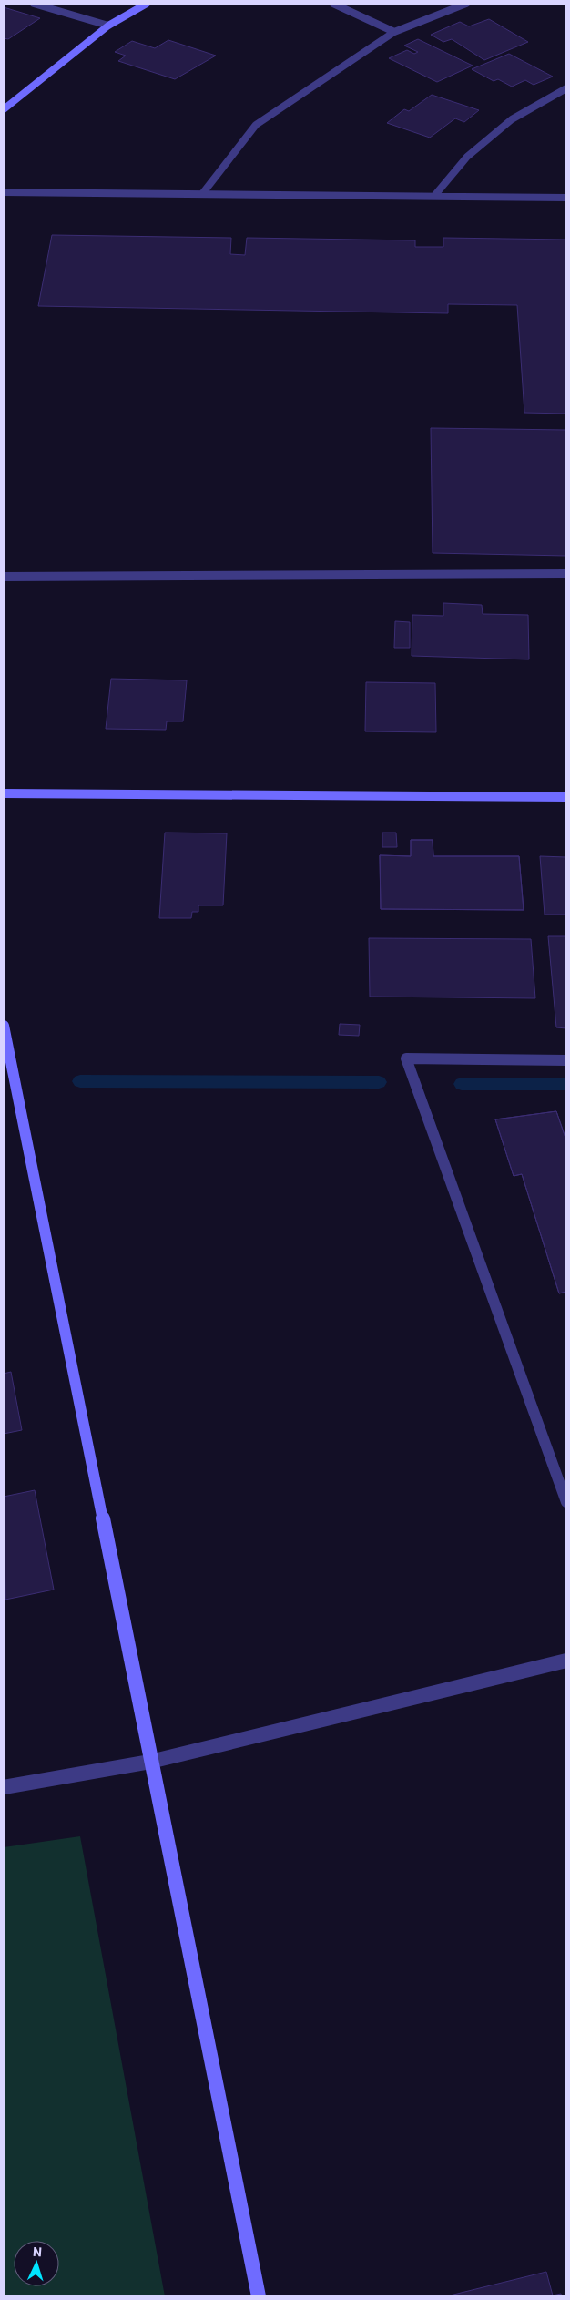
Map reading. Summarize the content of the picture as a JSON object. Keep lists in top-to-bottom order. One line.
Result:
{"north":"top"}
